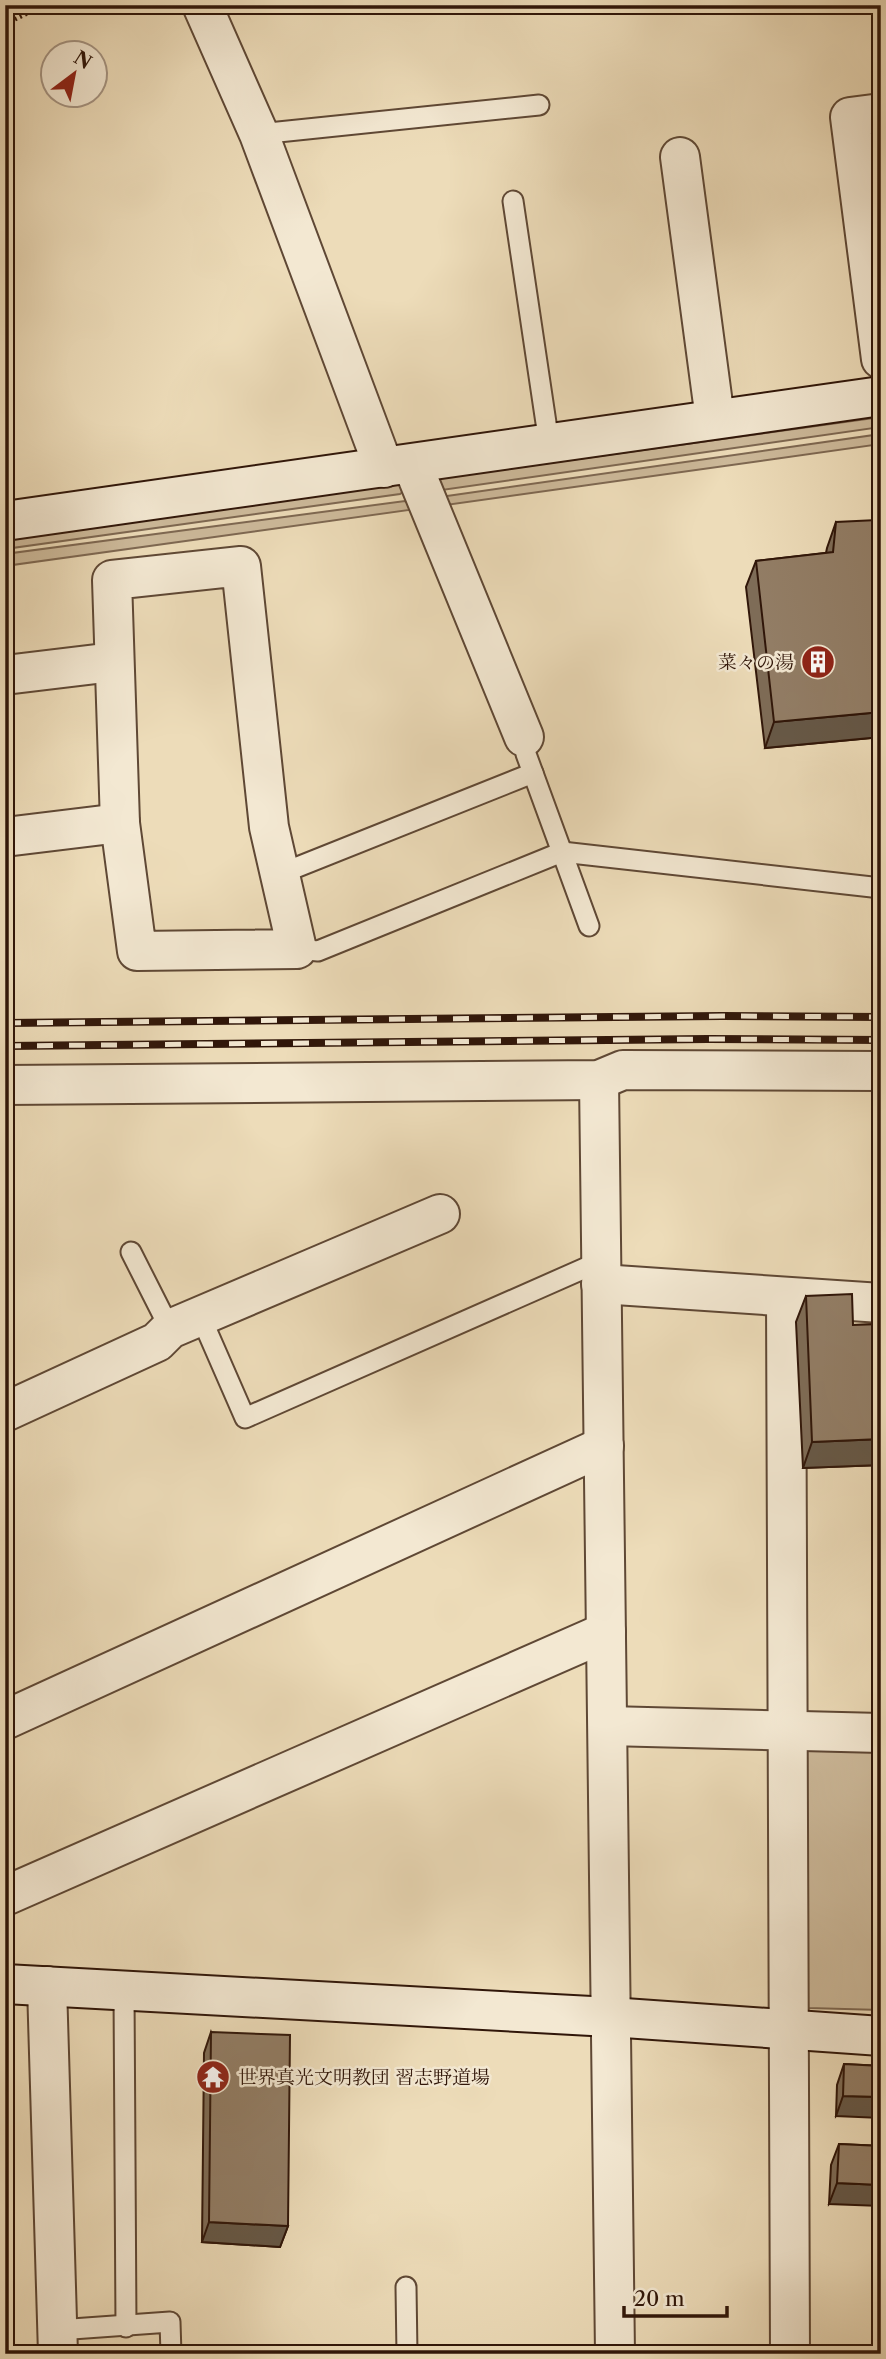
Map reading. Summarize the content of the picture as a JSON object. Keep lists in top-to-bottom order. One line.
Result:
{"places":{"building":["菜々の湯"],"temple":["世界真光文明教団 習志野道場"]},"scale_bar":"20 m","north":"top right"}
